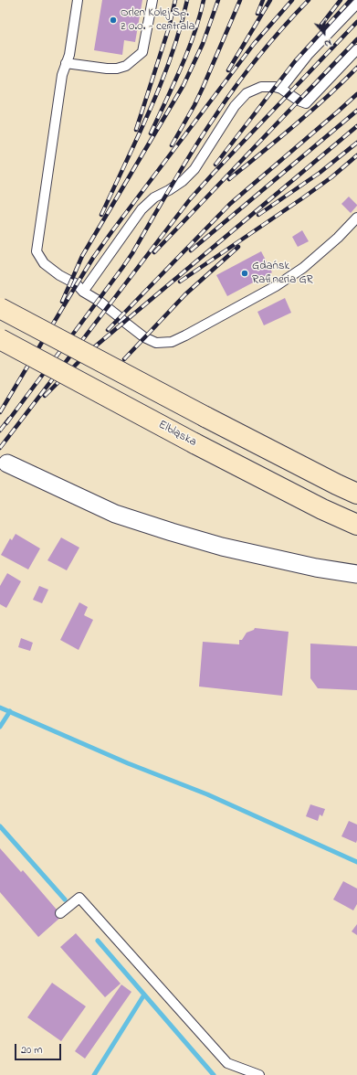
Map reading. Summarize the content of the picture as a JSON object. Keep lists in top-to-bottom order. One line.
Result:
{"streets":{"main road":["Elbląska"]},"places":["Orlen Kolej Sp. z o.o. - centrala","Gdańsk Rafineria GR"],"scale_bar":"20 m","north":"bottom"}
